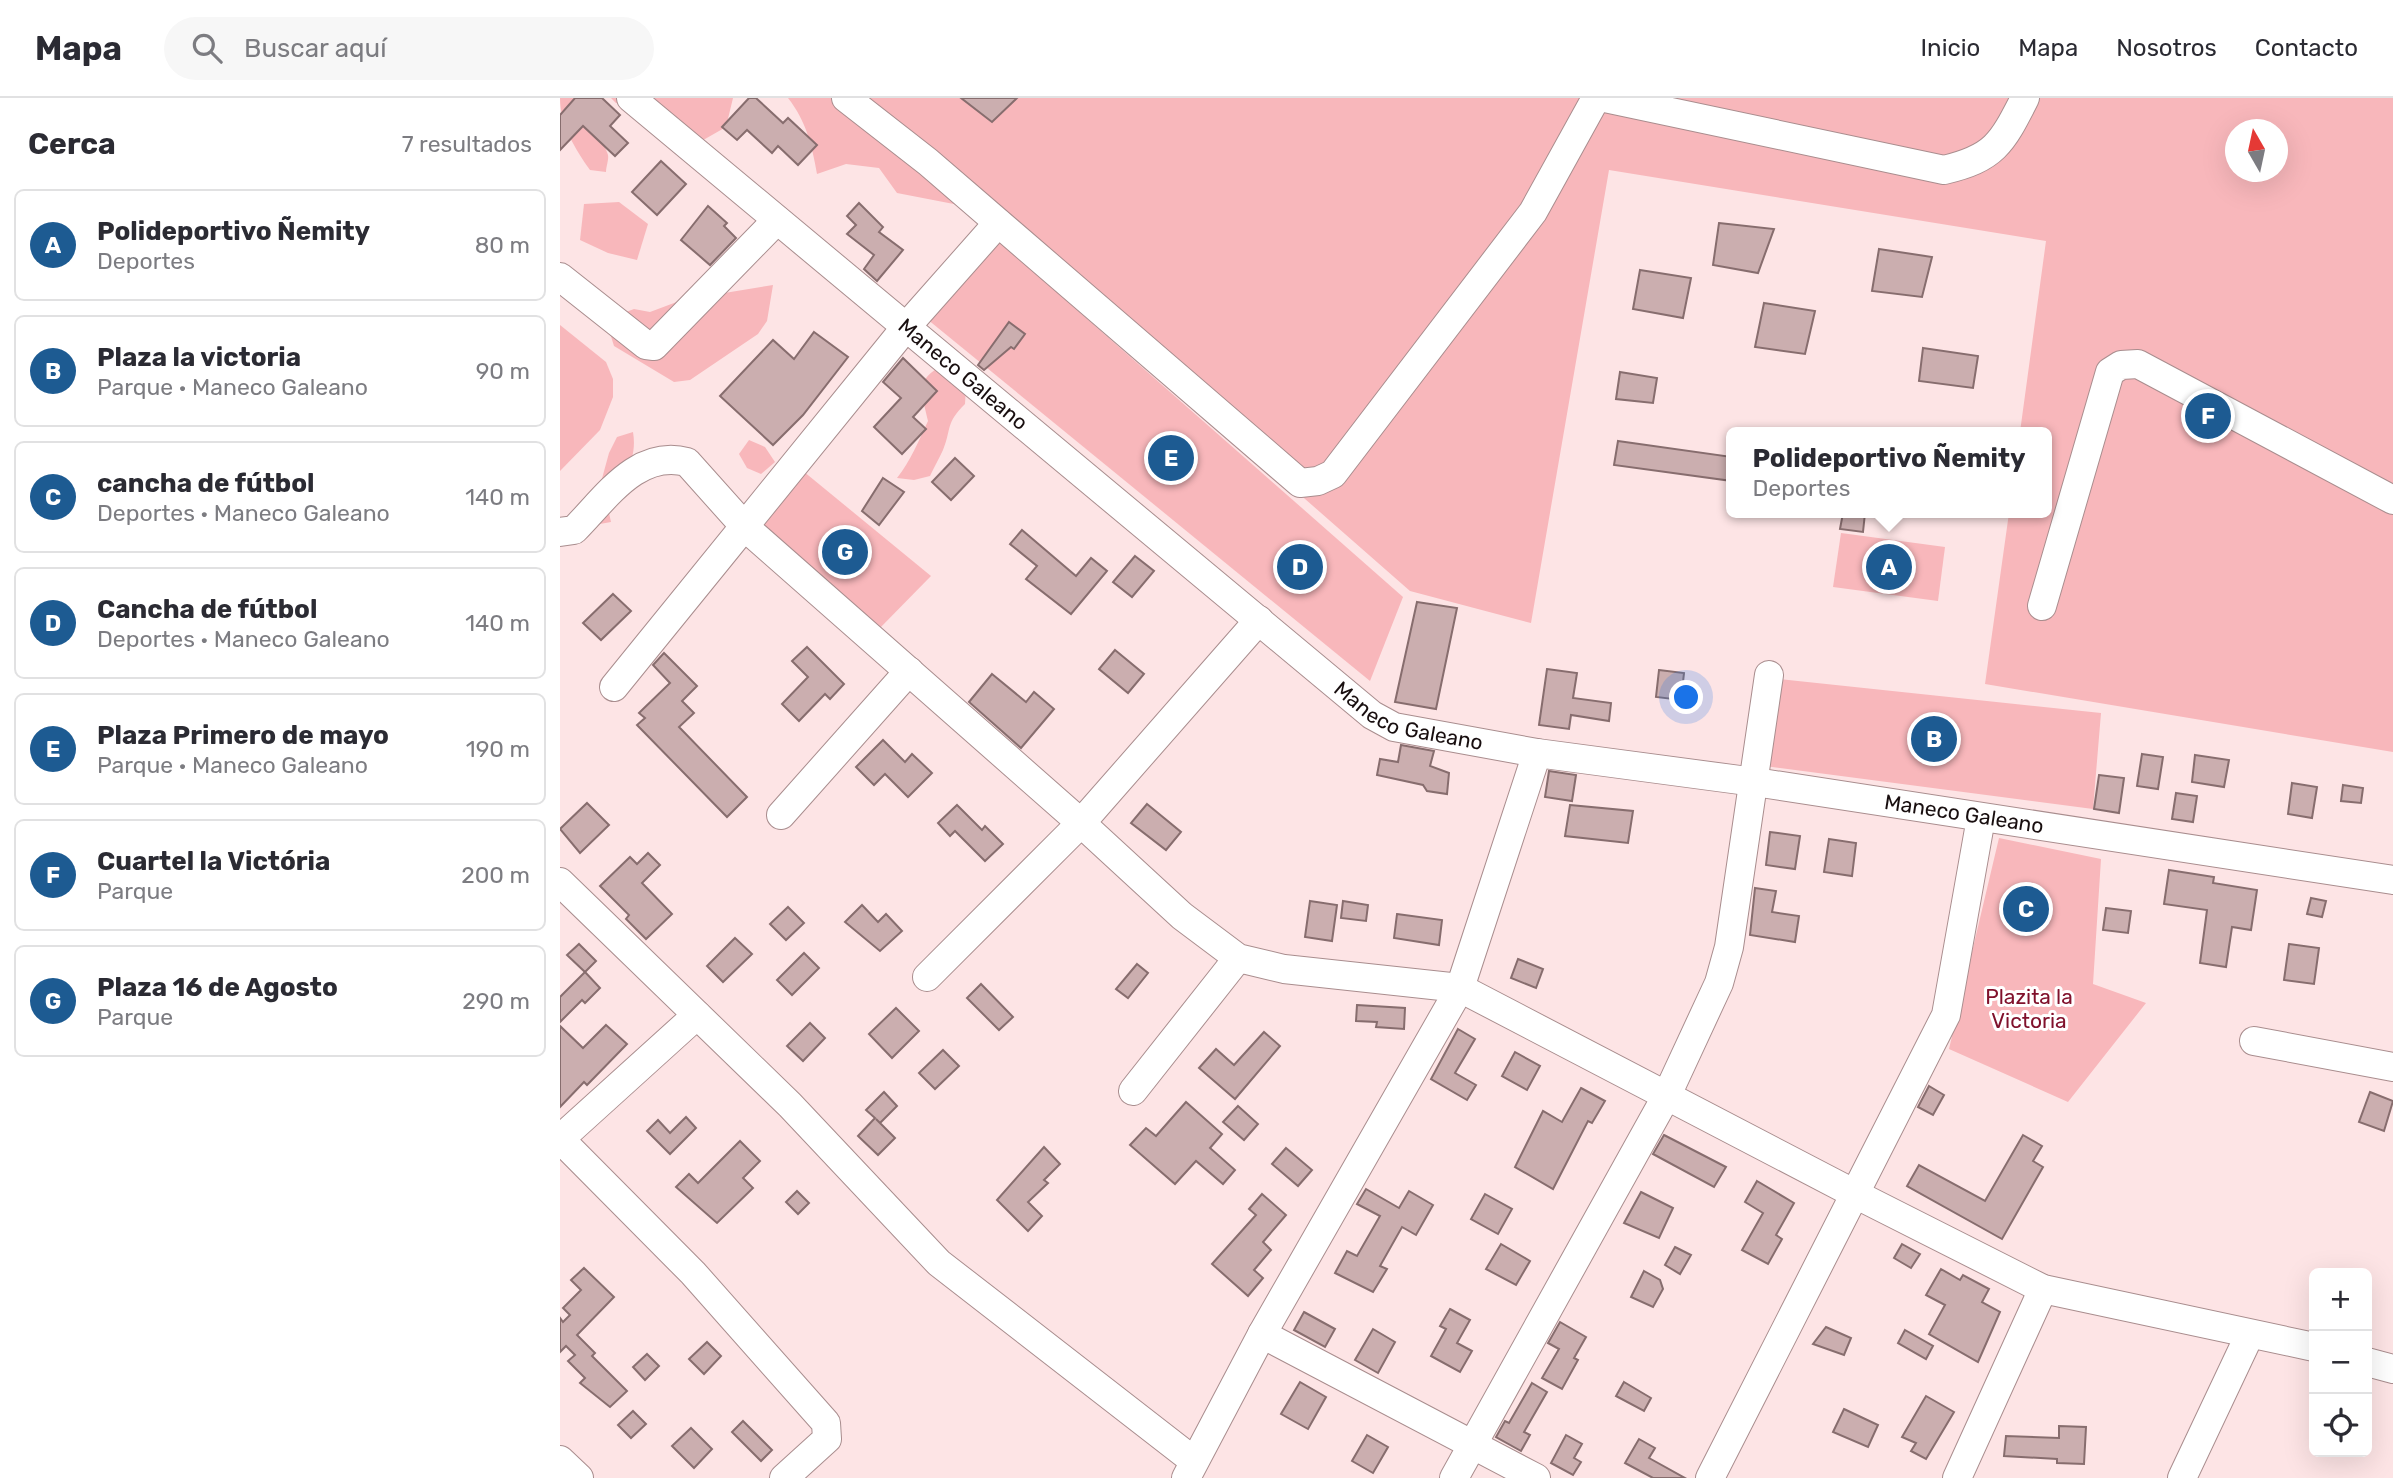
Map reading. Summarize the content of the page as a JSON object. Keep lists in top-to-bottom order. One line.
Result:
{"streets":{"street":["Maneco Galeano"]},"parks":["Plazita la Victoria"],"north":"top","page":{"header":"Mapa","search":"Buscar aquí","nav":["Inicio","Mapa","Nosotros","Contacto"],"heading":["Cerca","7 resultados"],"list":[{"mark":"A","name":"Polideportivo Ñemity","note":"Deportes","value":"80 m"},{"mark":"B","name":"Plaza la victoria","note":"Parque · Maneco Galeano","value":"90 m"},{"mark":"C","name":"cancha de fútbol","note":"Deportes · Maneco Galeano","value":"140 m"},{"mark":"D","name":"Cancha de fútbol","note":"Deportes · Maneco Galeano","value":"140 m"},{"mark":"E","name":"Plaza Primero de mayo","note":"Parque · Maneco Galeano","value":"190 m"},{"mark":"F","name":"Cuartel la Victória","note":"Parque","value":"200 m"},{"mark":"G","name":"Plaza 16 de Agosto","note":"Parque","value":"290 m"}],"pins":["F","E","G","A","D","B","C"],"popup":["Polideportivo Ñemity","Deportes"],"map_buttons":["+","−"]}}
